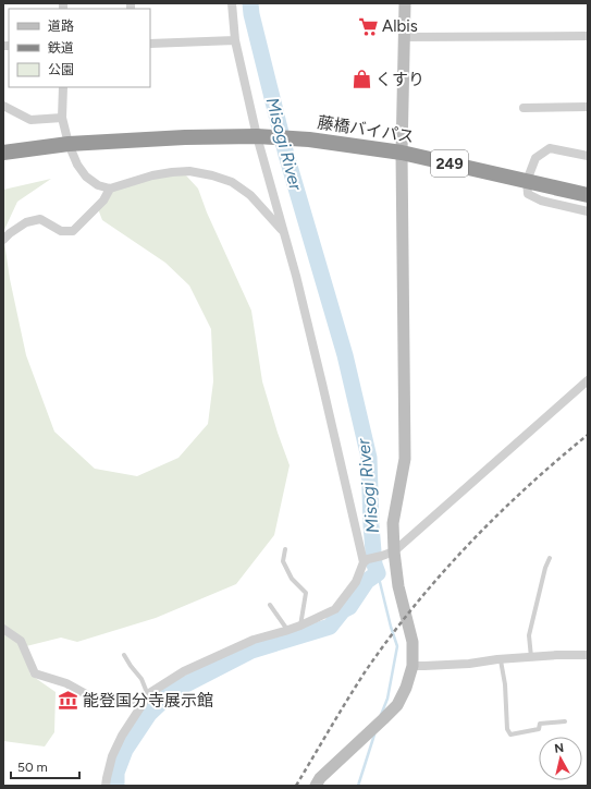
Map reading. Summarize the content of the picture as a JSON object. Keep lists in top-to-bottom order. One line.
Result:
{"streets":{"highway":["藤橋バイパス","249"]},"water":["Misogi River"],"places":{"supermarket":["Albis"],"shop":["くすり"],"museum":["能登国分寺展示館"]},"legend":["道路","鉄道","公園"],"scale_bar":"50 m","north":"top"}
